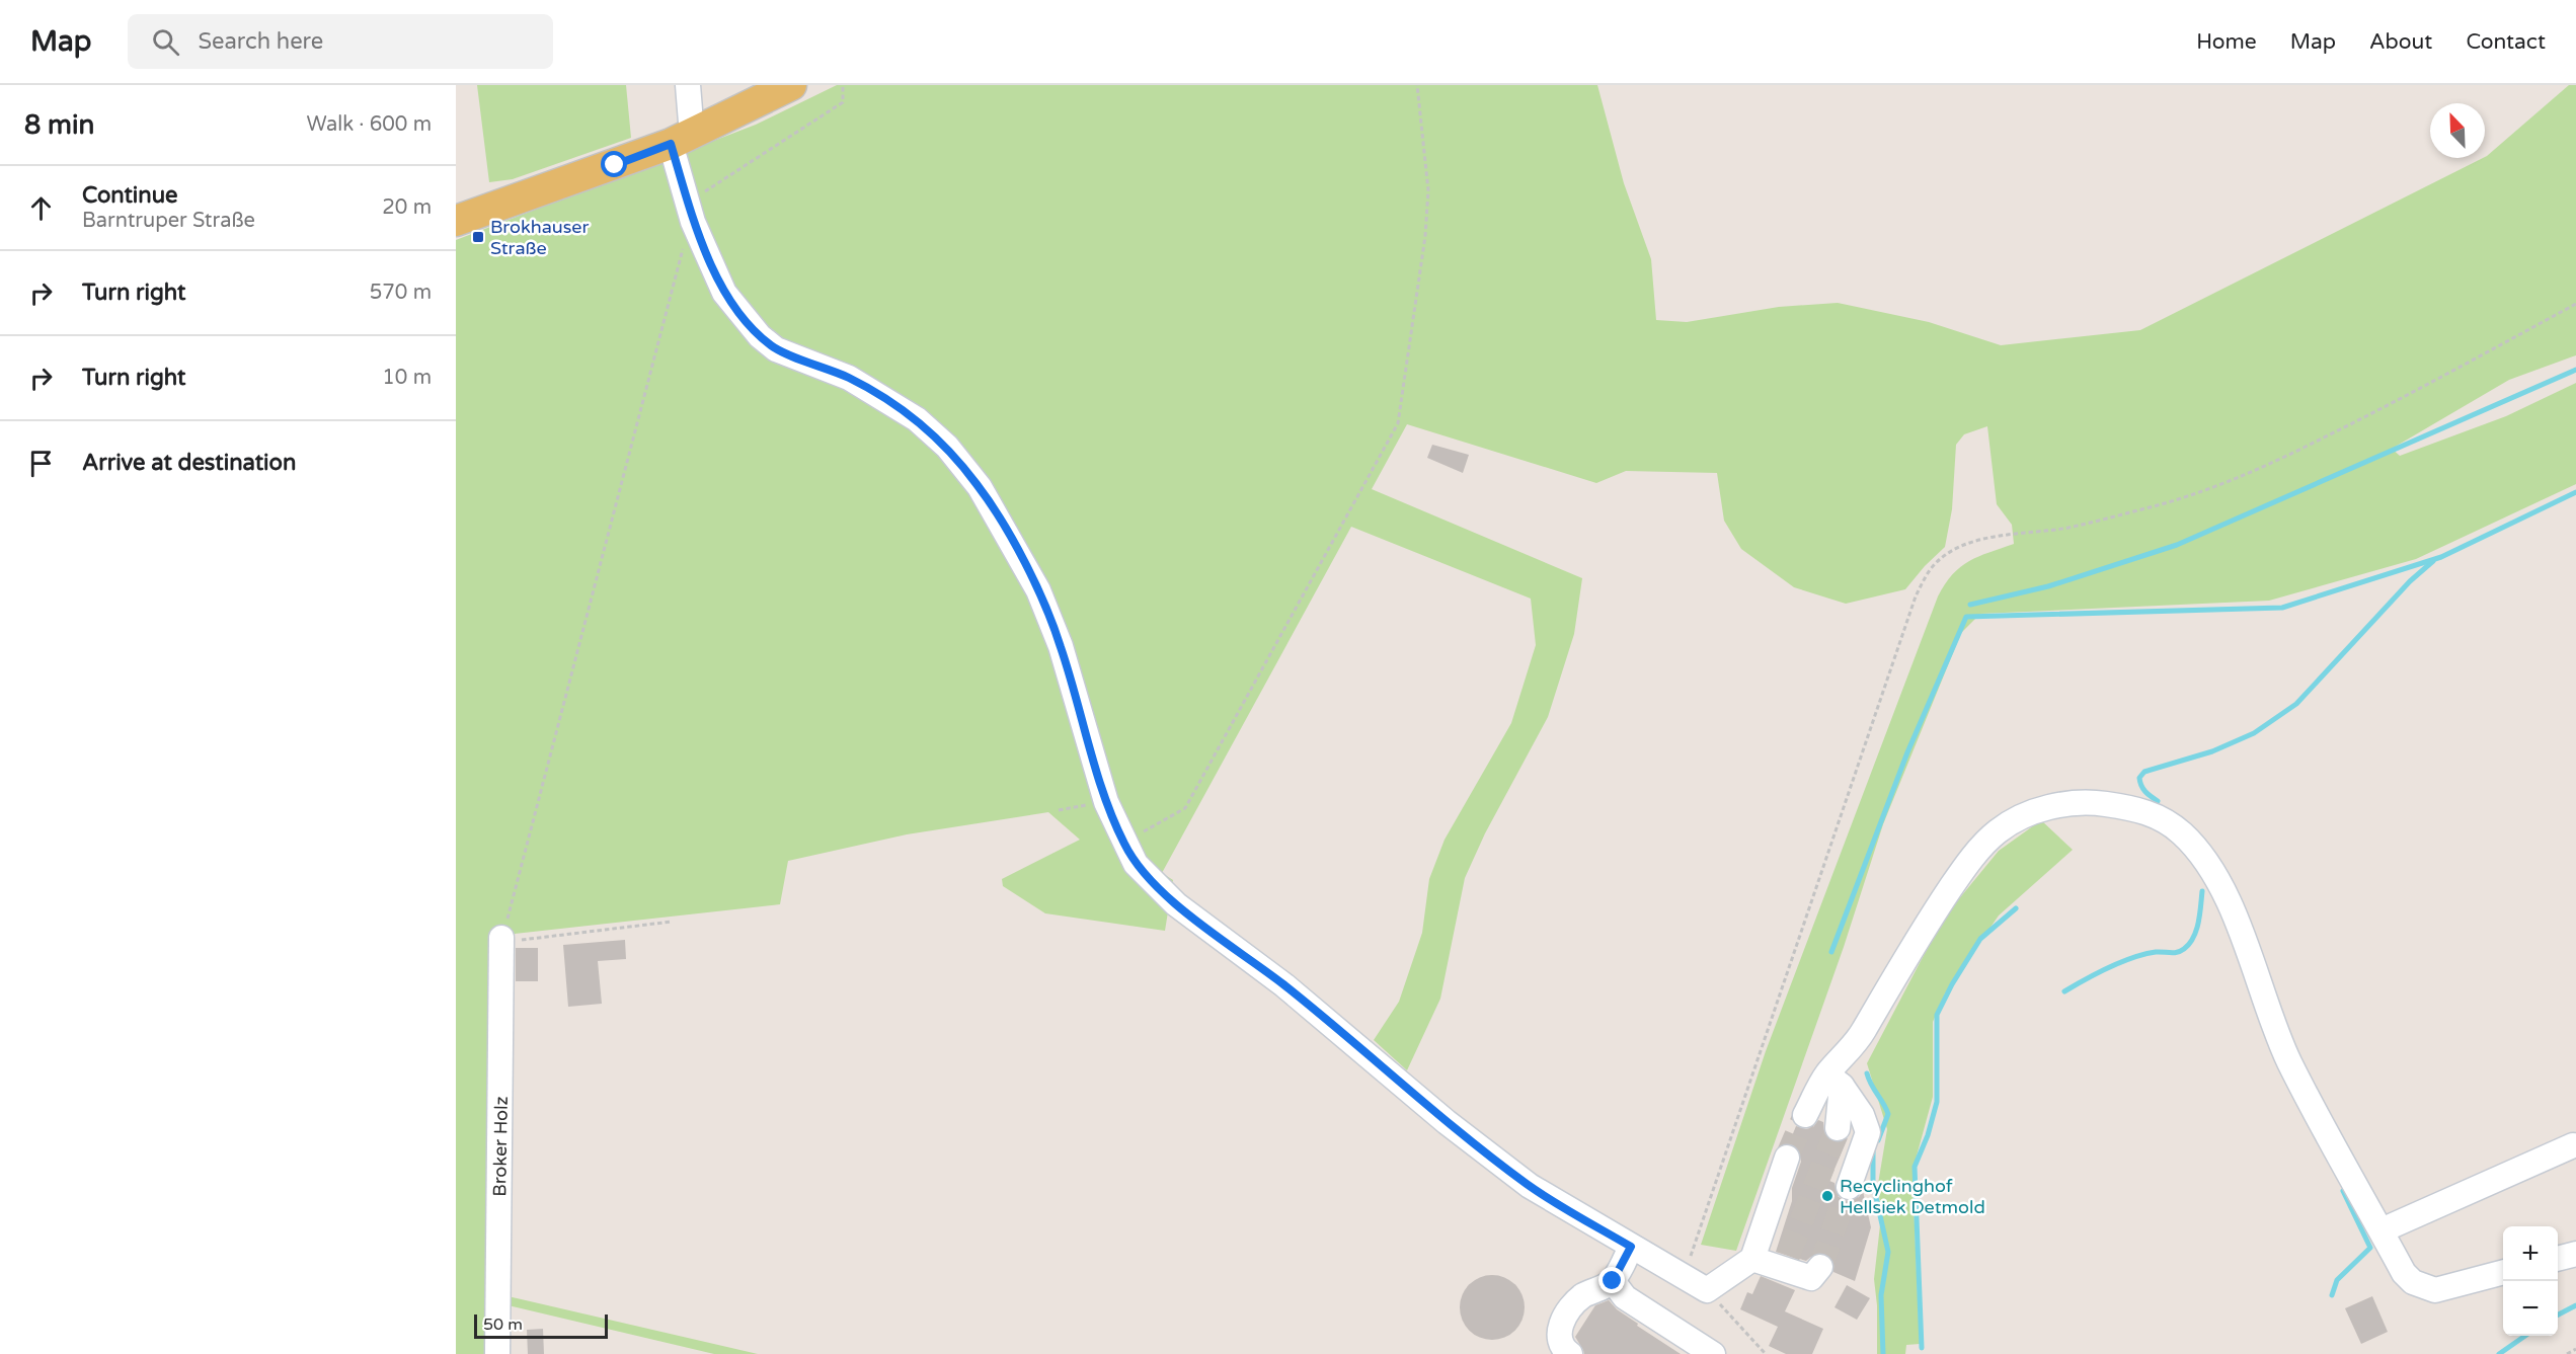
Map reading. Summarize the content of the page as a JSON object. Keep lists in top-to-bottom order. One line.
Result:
{"streets":{"street":["Broker Holz"]},"places":{"transit":["Brokhauser Straße"],"other":["Recyclinghof Hellsiek Detmold"]},"scale_bar":"50 m","north":"top left","page":{"header":"Map","search":"Search here","nav":["Home","Map","About","Contact"],"heading":["8 min","Walk · 600 m"],"list":[["Continue","Barntruper Straße","20 m"],["Turn right","570 m"],["Turn right","10 m"],"Arrive at destination"],"map_buttons":["+","−"],"scale":"50 m"}}
